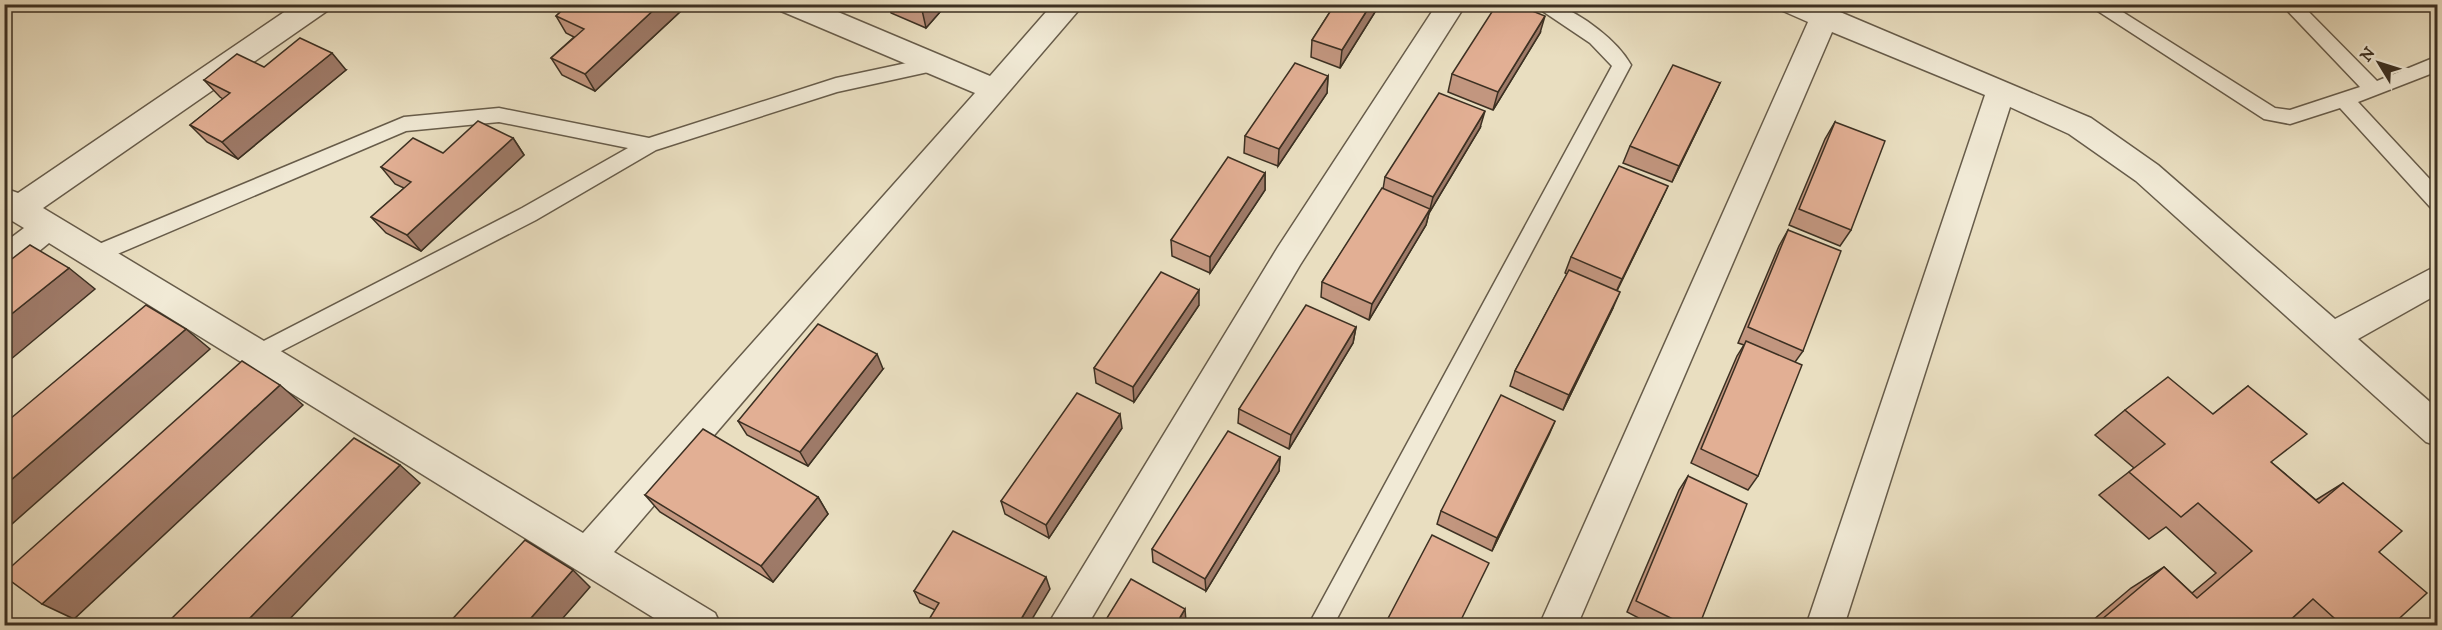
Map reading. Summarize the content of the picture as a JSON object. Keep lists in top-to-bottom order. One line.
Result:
{"north":"top left"}
